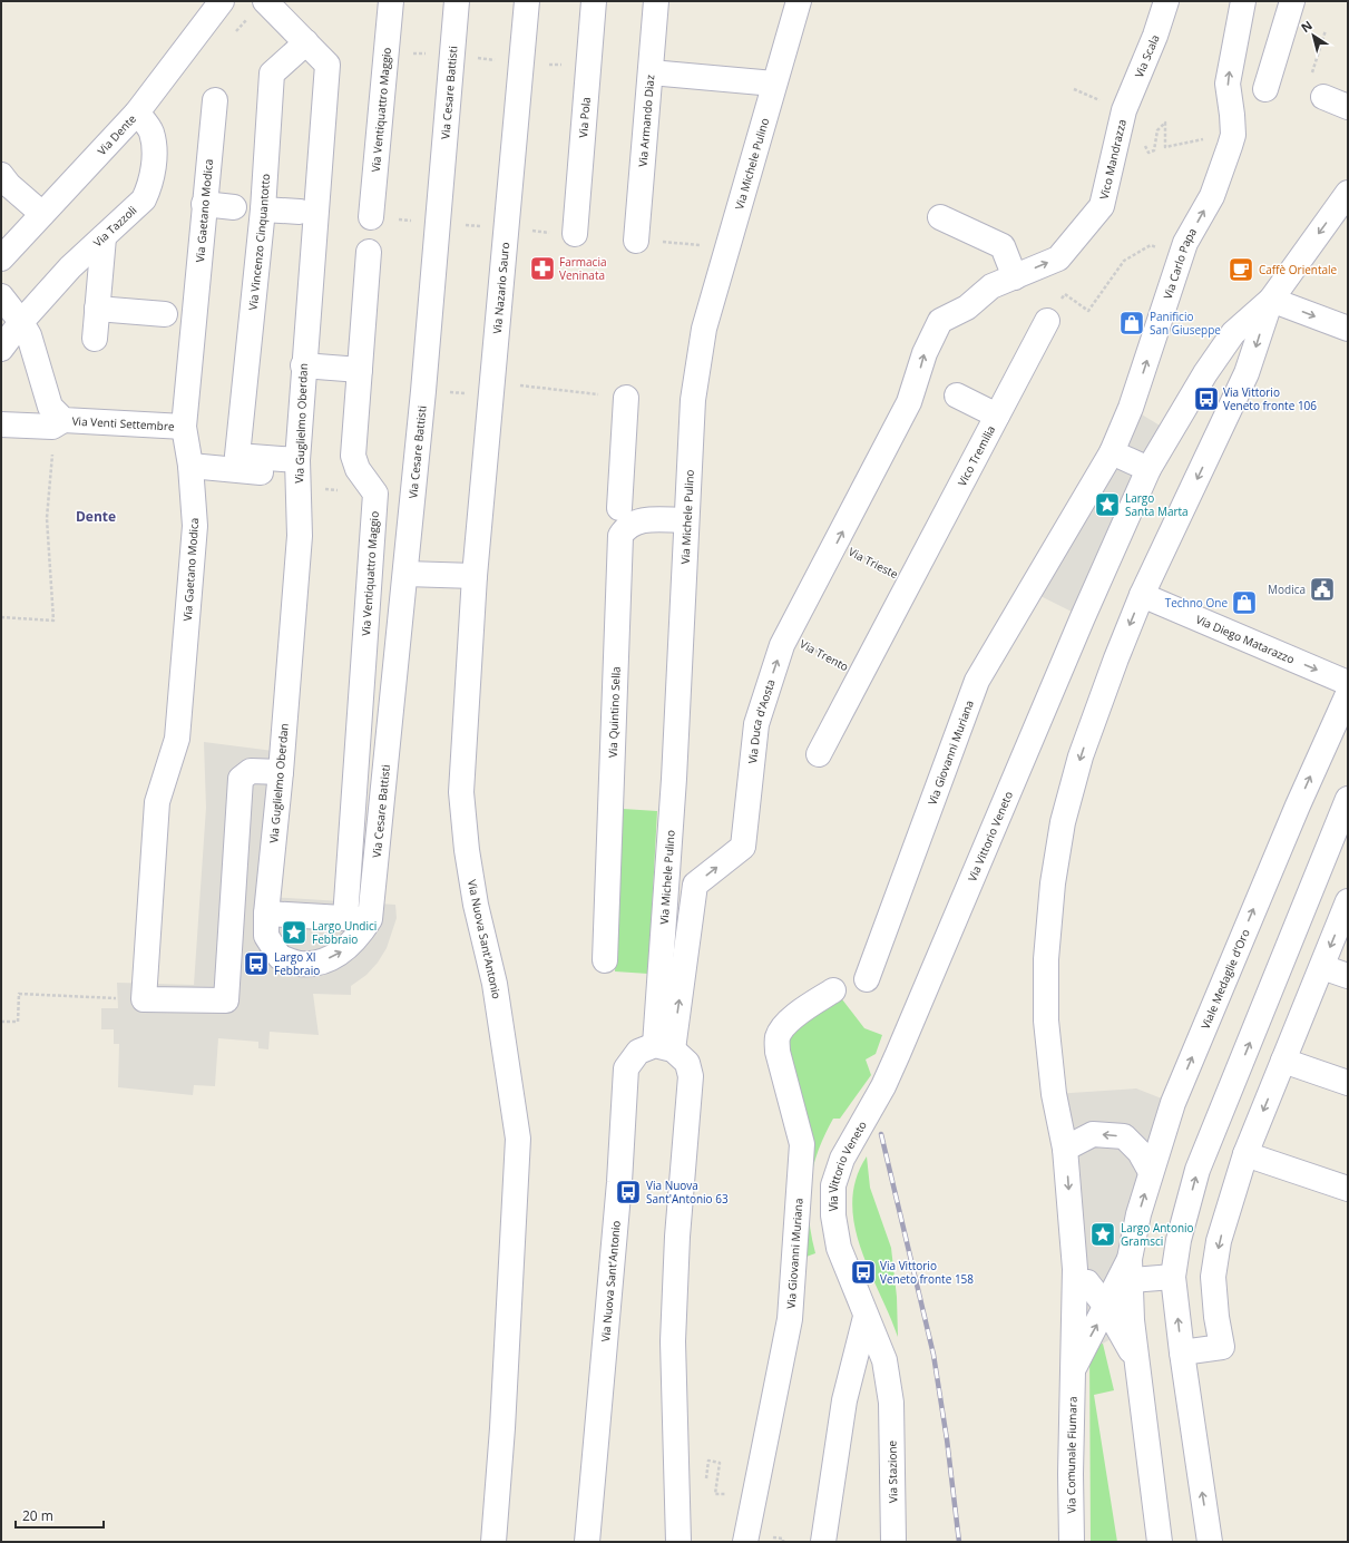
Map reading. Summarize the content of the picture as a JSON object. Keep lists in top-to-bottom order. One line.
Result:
{"streets":{"street":["Via Scala","Via Cesare Battisti","Via Ventiquattro Maggio","Via Pola","Via Armando Diaz","Via Dente","Vico Mandrazza","Via Michele Pulino","Via Gaetano Modica","Via Tazzoli","Via Vincenzo Cinquantotto","Via Carlo Papa","Via Nazario Sauro","Via Venti Settembre","Via Guglielmo Oberdan","Vico Tremilia","Via Diego Matarazzo","Via Quintino Sella","Via Duca d'Aosta","Via Giovanni Muriana","Via Vittorio Veneto","Via Nuova Sant'Antonio","Viale Medaglie d'Oro","Via Comunale Fiumara","Via Stazione"],"path":["Via Trieste","Via Trento"]},"crossings":[["Via Scala","Vico Mandrazza"],["Via Cesare Battisti","Via Guglielmo Oberdan"],["Via Dente","Via Tazzoli"],["Vico Mandrazza","Via Carlo Papa"],["Vico Mandrazza","Via Duca d'Aosta"],["Via Michele Pulino","Via Quintino Sella"],["Via Michele Pulino","Via Duca d'Aosta"],["Via Michele Pulino","Via Nuova Sant'Antonio"],["Via Gaetano Modica","Via Venti Settembre"],["Via Gaetano Modica","Via Guglielmo Oberdan"],["Via Tazzoli","Via Venti Settembre"],["Via Vincenzo Cinquantotto","Via Guglielmo Oberdan"],["Via Carlo Papa","Via Giovanni Muriana"],["Via Nazario Sauro","Via Nuova Sant'Antonio"],["Vico Tremilia","Via Trieste"],["Vico Tremilia","Via Trento"],["Via Trieste","Via Duca d'Aosta"],["Via Diego Matarazzo","Via Vittorio Veneto"],["Via Trento","Via Duca d'Aosta"],["Via Duca d'Aosta","Via Nuova Sant'Antonio"],["Via Vittorio Veneto","Via Comunale Fiumara"],["Via Vittorio Veneto","Via Stazione"]],"one_way":["Vico Mandrazza","Via Carlo Papa","Via Diego Matarazzo","Via Duca d'Aosta"],"districts":["Dente"],"places":{"pharmacy":["Farmacia Veninata"],"cafe":["Caffè Orientale"],"shop":["Panificio San Giuseppe","Techno One"],"bus stop":["Via Vittorio Veneto fronte 106","Largo XI Febbraio","Via Nuova Sant'Antonio 63","Via Vittorio Veneto fronte 158"],"place":["Largo Santa Marta","Largo Undici Febbraio","Largo Antonio Gramsci"],"public building":["Modica"]},"scale_bar":"20 m","north":"top left"}
